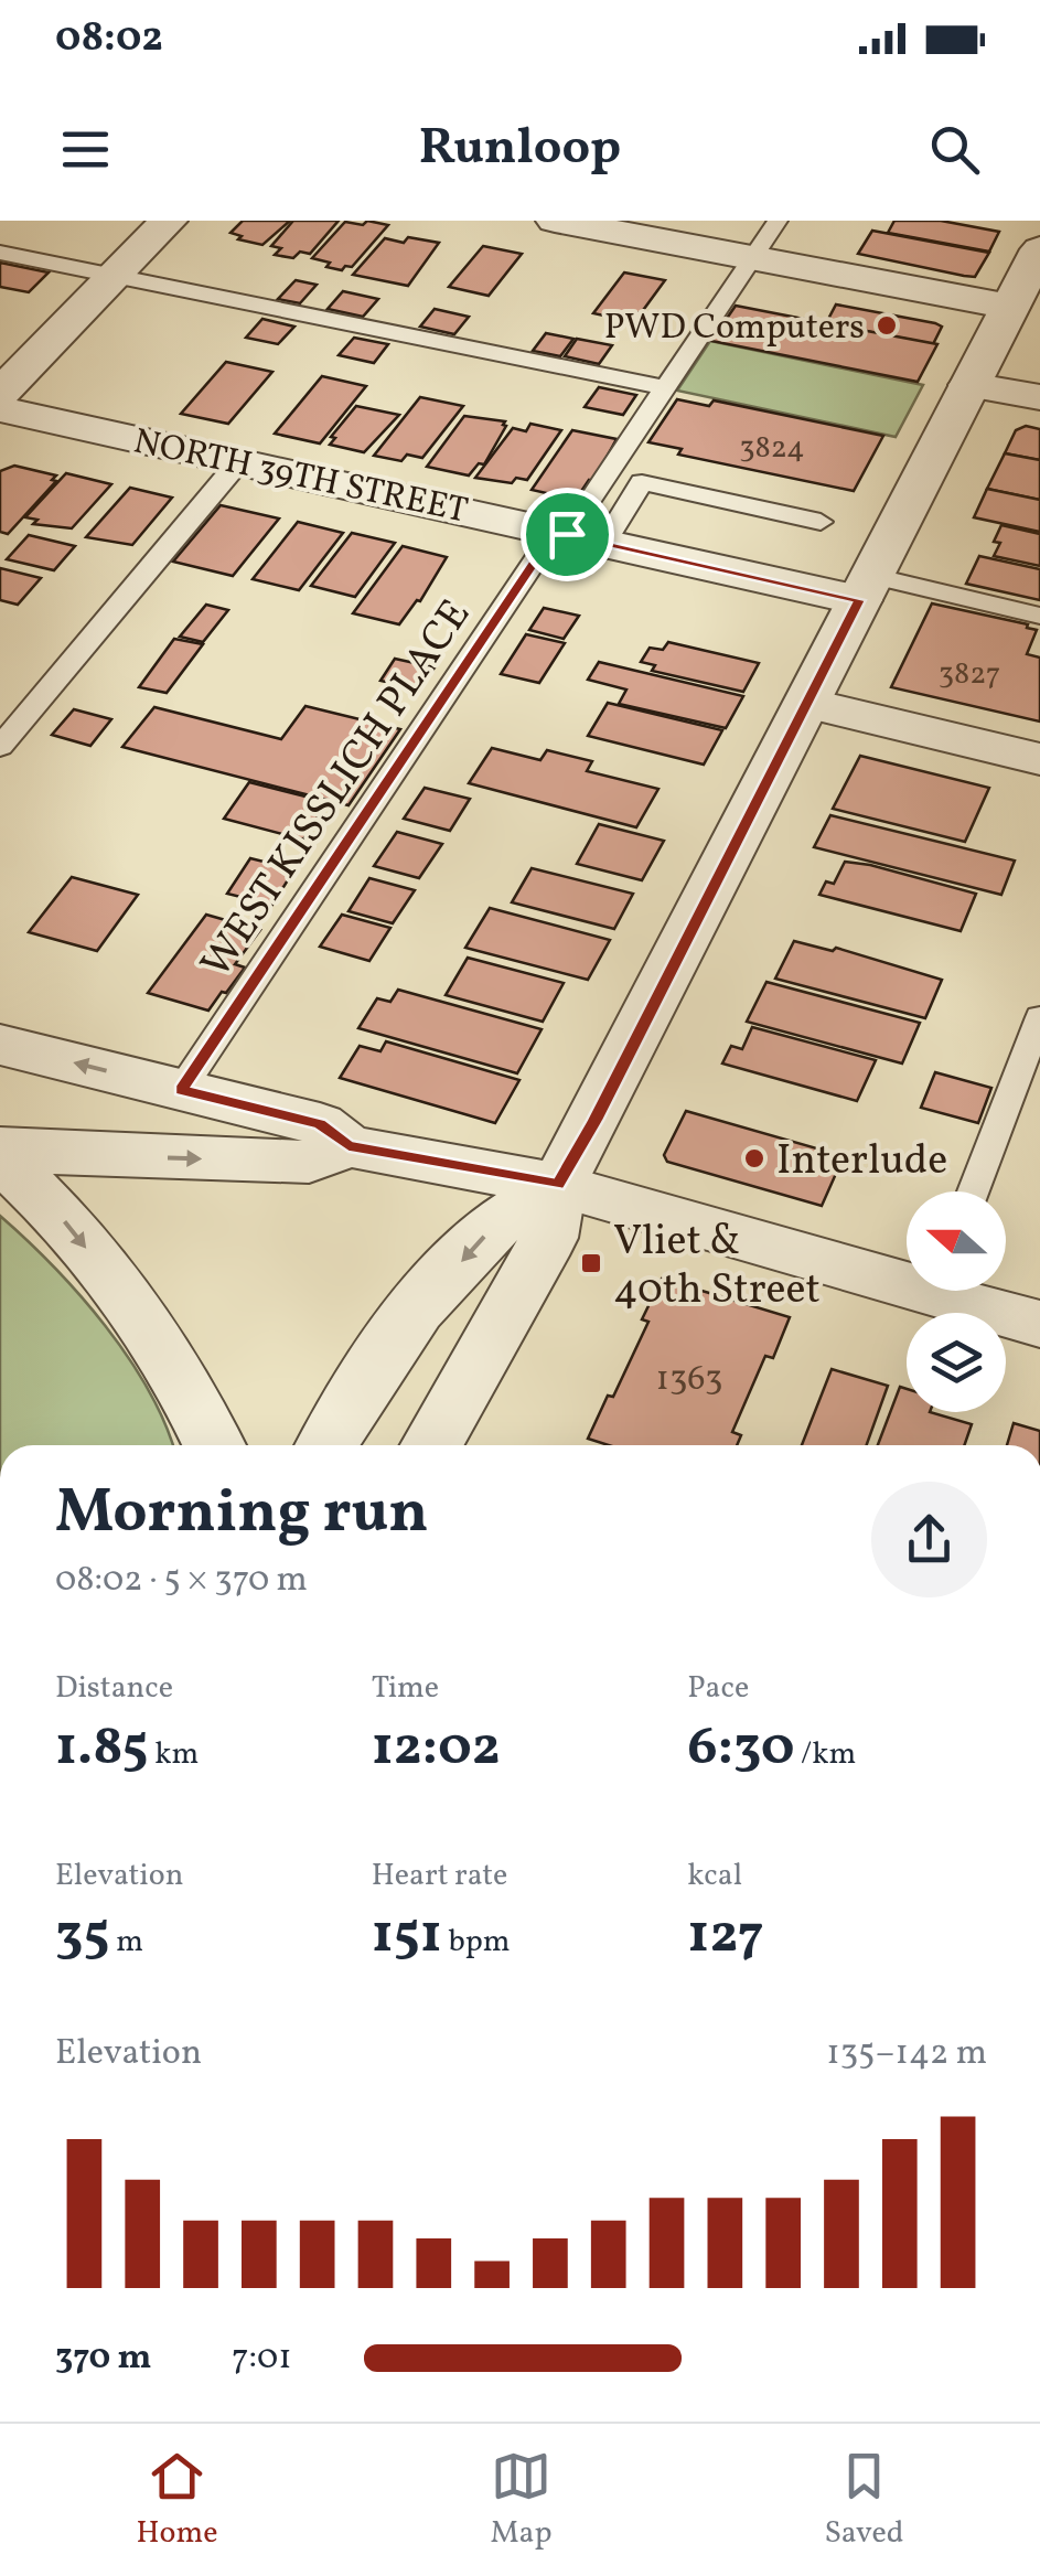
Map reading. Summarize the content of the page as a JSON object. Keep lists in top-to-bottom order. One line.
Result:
{"streets":{"street":["NORTH 39TH STREET"],"lane":["WEST KISSLICH PLACE"]},"crossings":[["NORTH 39TH STREET","WEST KISSLICH PLACE"]],"places":{"other":["PWD Computers","Interlude"],"transit":["Vliet & 40th Street"]},"house_numbers":["3824","3827","1363"],"north":"left","page":{"status":"08:02","header":"Runloop","heading":["Morning run","08:02 · 5 × 370 m"],"stats":[["Distance","1.85 km"],["Time","12:02"],["Pace","6:30 /km"],["Elevation","35 m"],["Heart rate","151 bpm"],["kcal","127"]],"chart":["Elevation","135–142 m"],"list":[{"name":"370 m","note":"7:01"}],"tabs":["Home","Map","Saved"]}}
